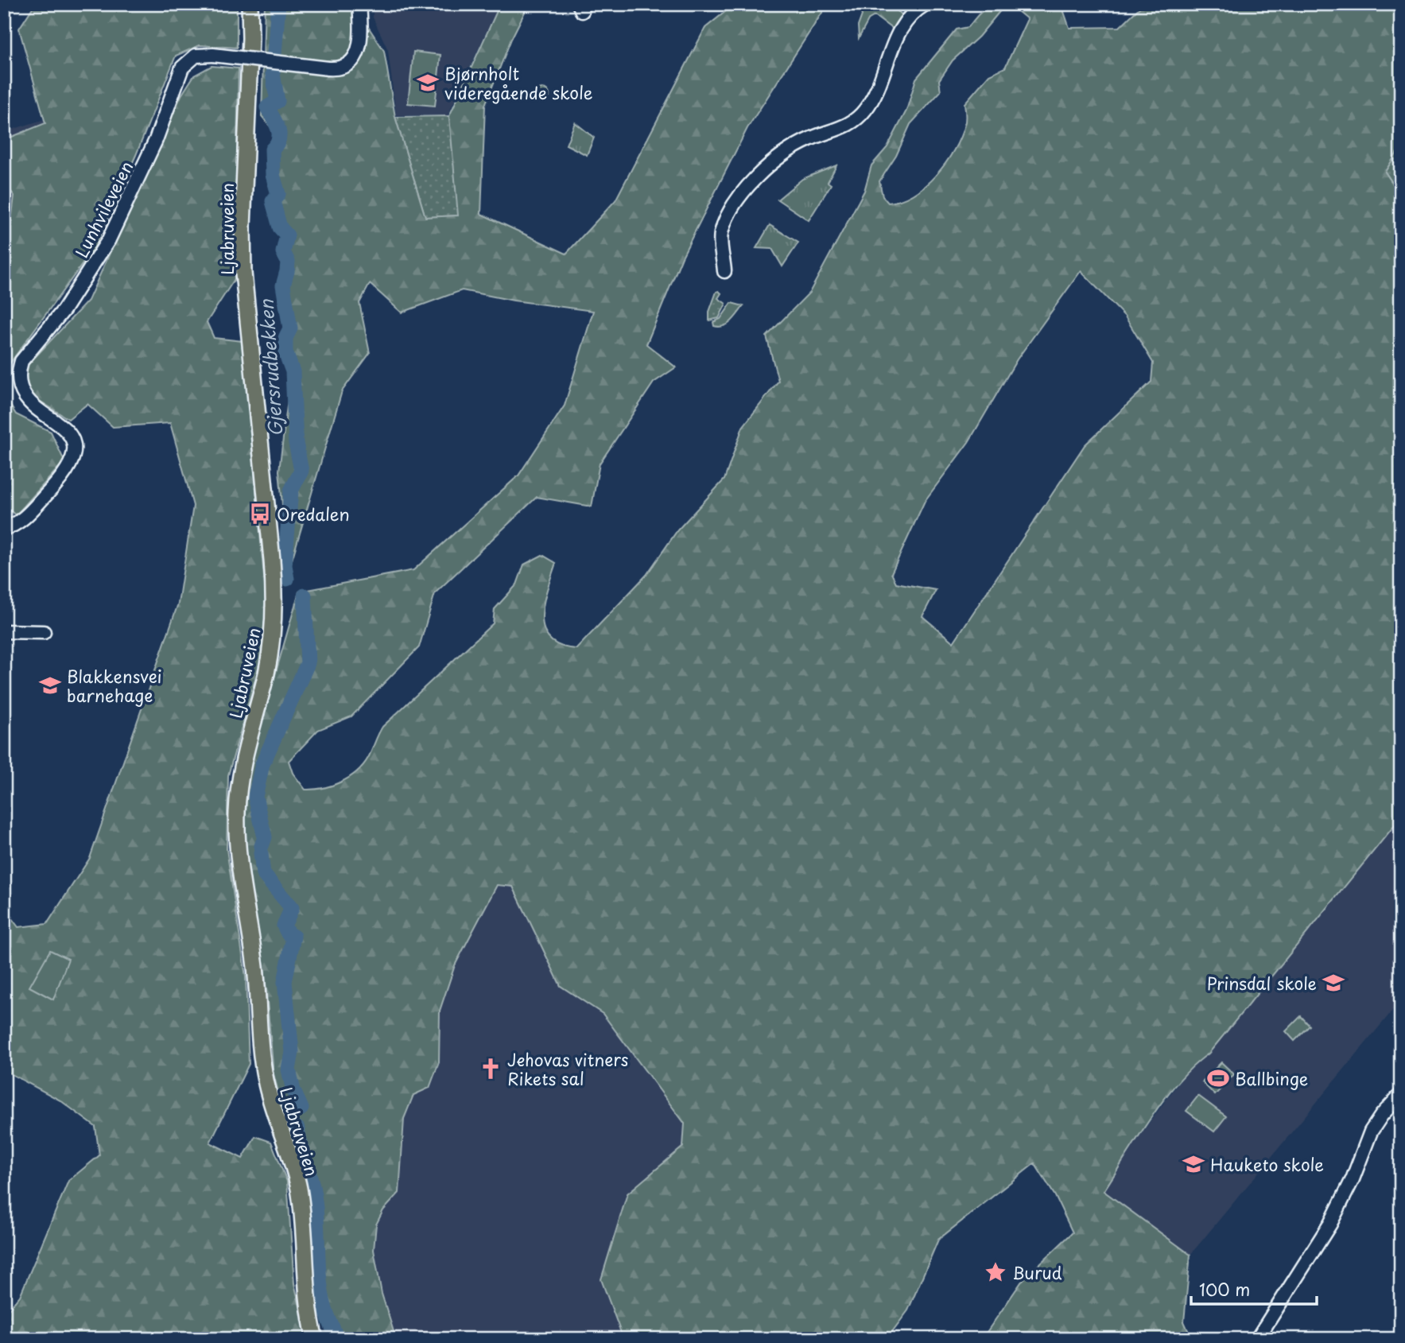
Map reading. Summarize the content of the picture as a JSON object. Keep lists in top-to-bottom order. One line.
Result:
{"streets":{"main road":["Ljabruveien"],"street":["Lunhvileveien"]},"water":["Gjersrudbekken"],"places":{"school or university":["Bjørnholt videregående skole","Blakkensvei barnehage","Prinsdal skole","Hauketo skole"],"bus stop":["Oredalen"],"church":["Jehovas vitners Rikets sal"],"sports":["Ballbinge"],"place":["Burud"]},"scale_bar":"100 m"}
